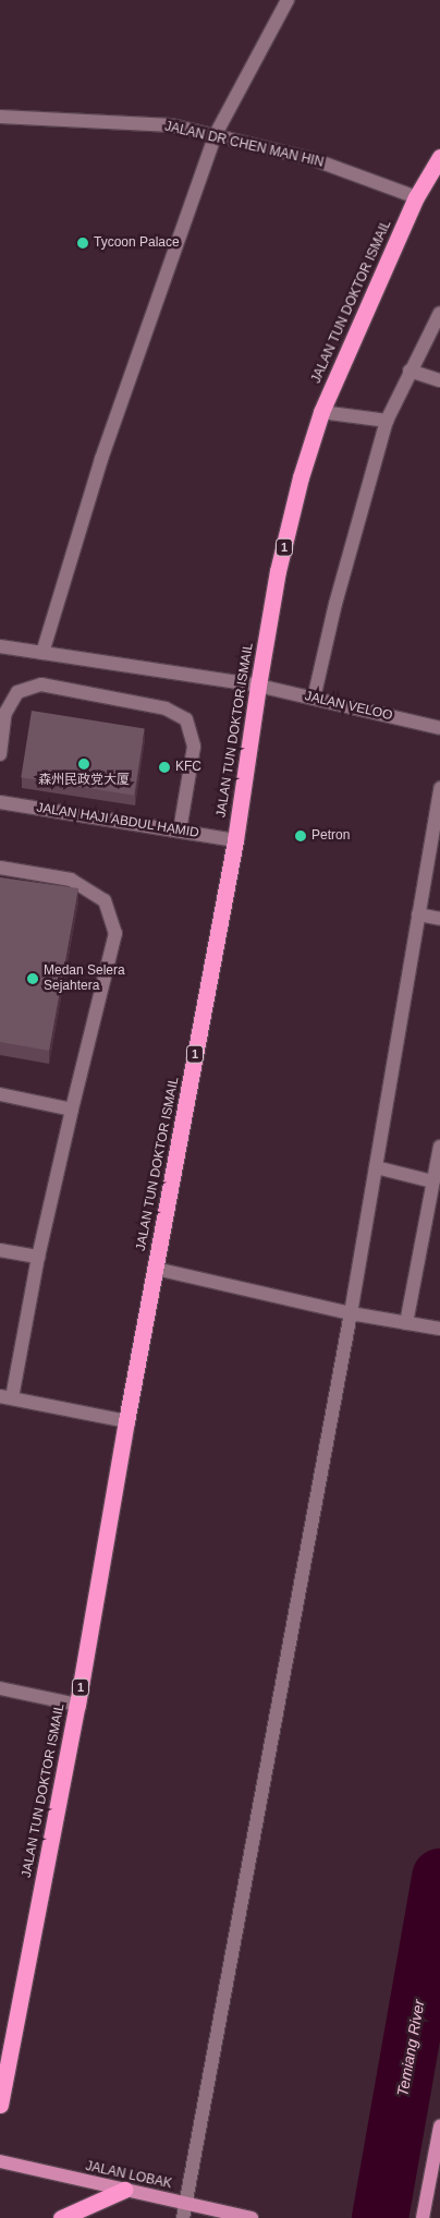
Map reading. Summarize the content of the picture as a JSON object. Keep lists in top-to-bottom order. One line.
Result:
{"streets":{"highway":["JALAN TUN DOKTOR ISMAIL","1"],"main road":["JALAN LOBAK"],"street":["JALAN DR CHEN MAN HIN","JALAN VELOO","JALAN HAJI ABDUL HAMID"]},"crossings":[["JALAN DR CHEN MAN HIN","JALAN TUN DOKTOR ISMAIL"],["JALAN TUN DOKTOR ISMAIL","JALAN VELOO"],["JALAN TUN DOKTOR ISMAIL","JALAN HAJI ABDUL HAMID"]],"water":["Temiang River"],"places":["Tycoon Palace","森州民政党大厦","KFC","Petron","Medan Selera Sejahtera"]}
